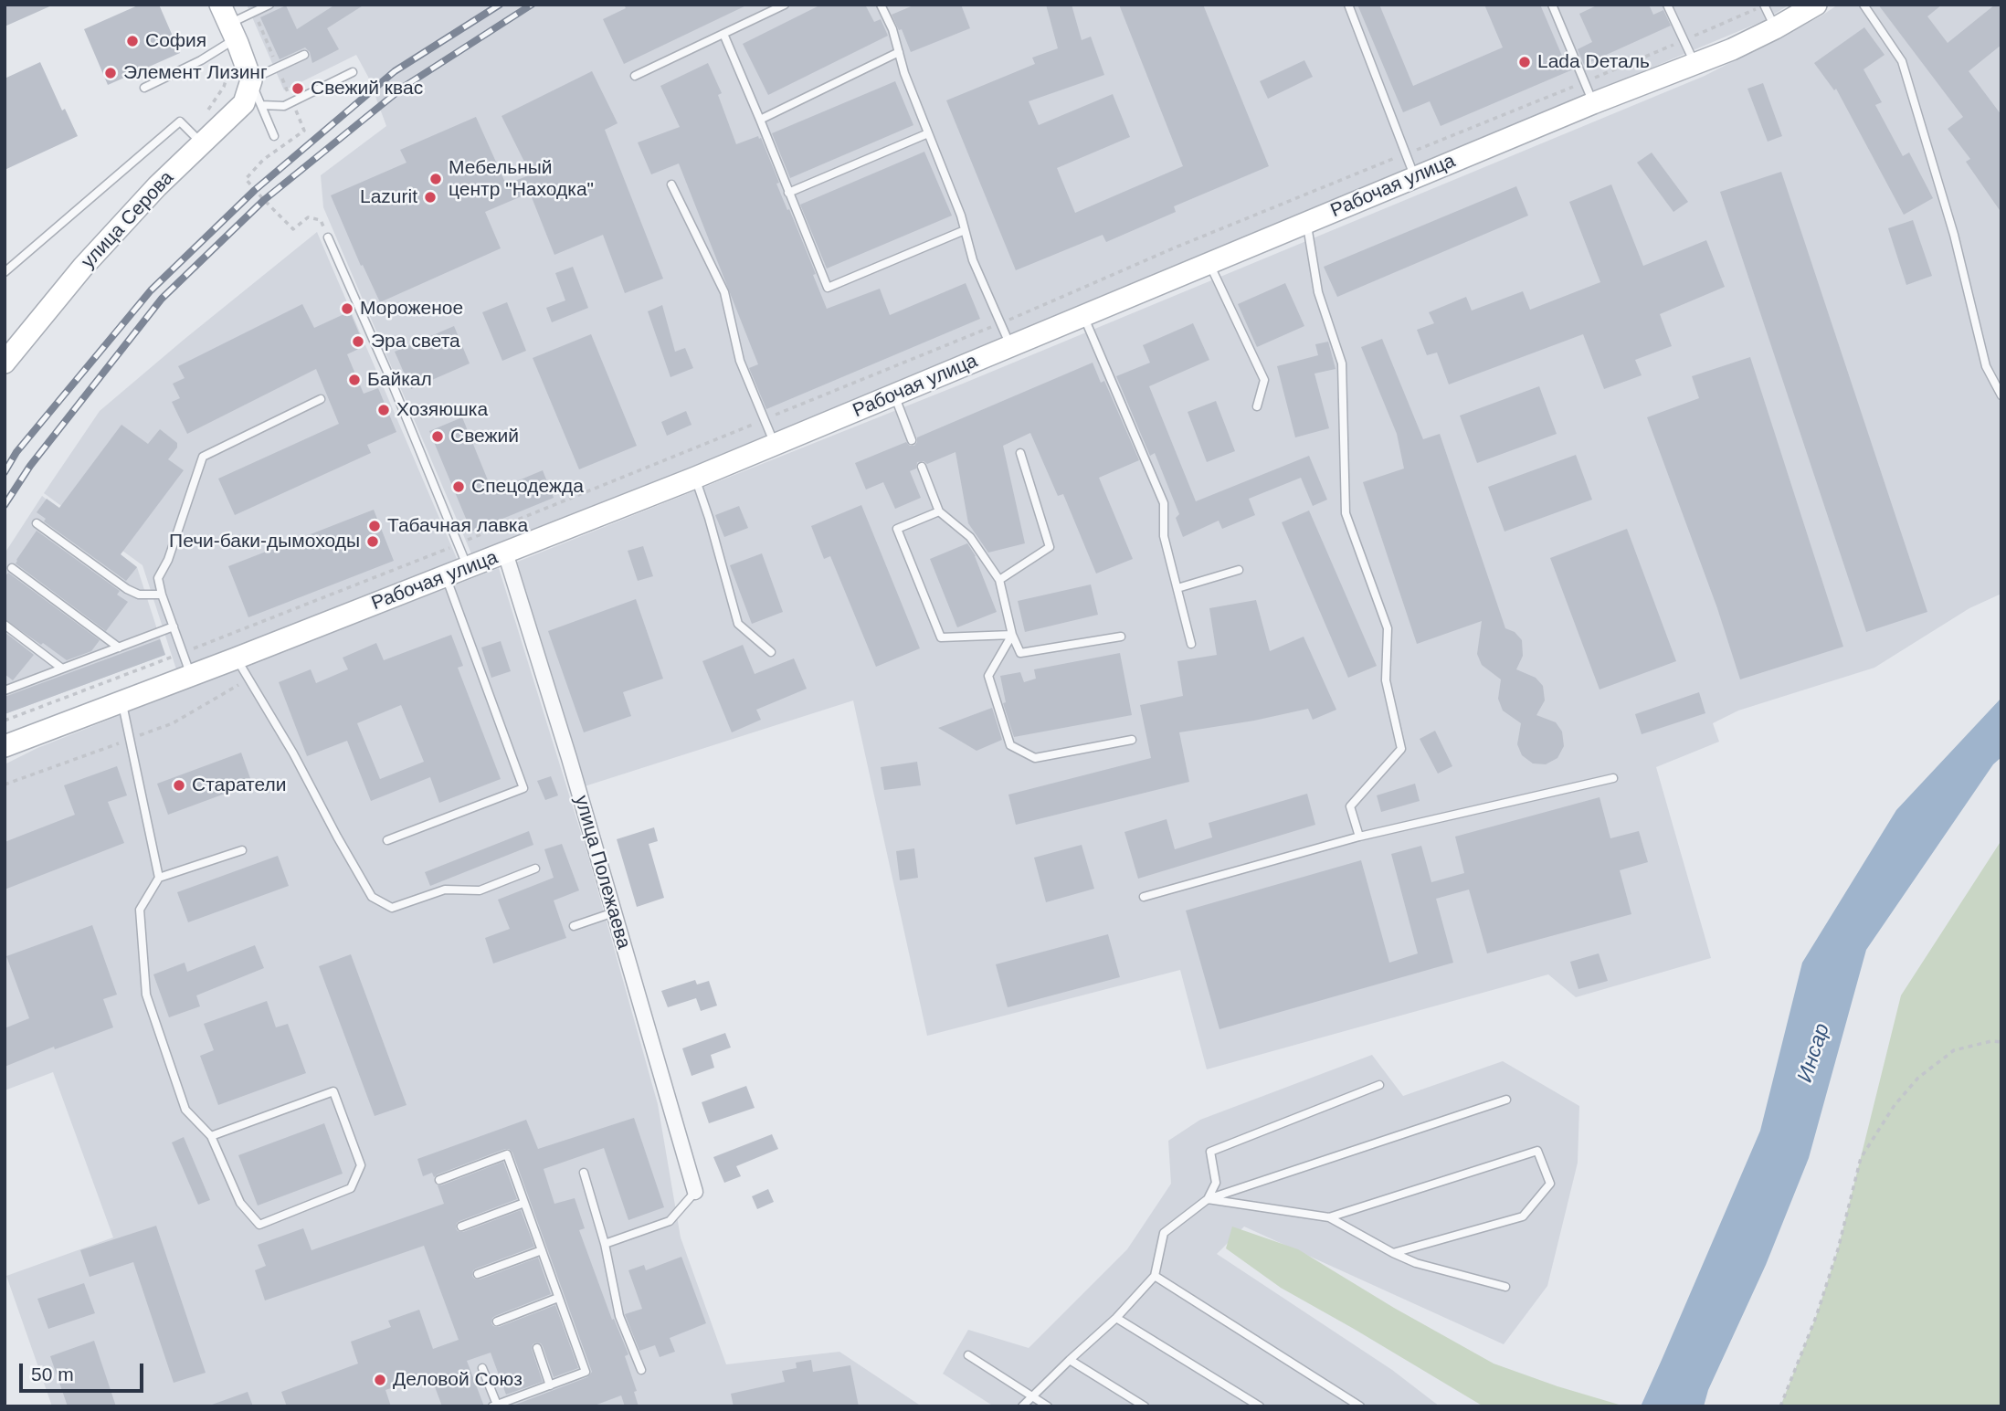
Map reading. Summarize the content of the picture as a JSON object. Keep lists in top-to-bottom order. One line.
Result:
{"streets":{"street":["Рабочая улица","улица Серова","улица Полежаева"]},"crossings":[["Рабочая улица","улица Полежаева"]],"water":["Инсар"],"places":["София","Lada Dеталь","Элемент Лизинг","Свежий квас","Мебельный центр \"Находка\"","Lazurit","Мороженое","Эра света","Байкал","Хозяюшка","Свежий","Спецодежда","Табачная лавка","Печи-баки-дымоходы","Старатели","Деловой Союз"],"scale_bar":"50 m"}
